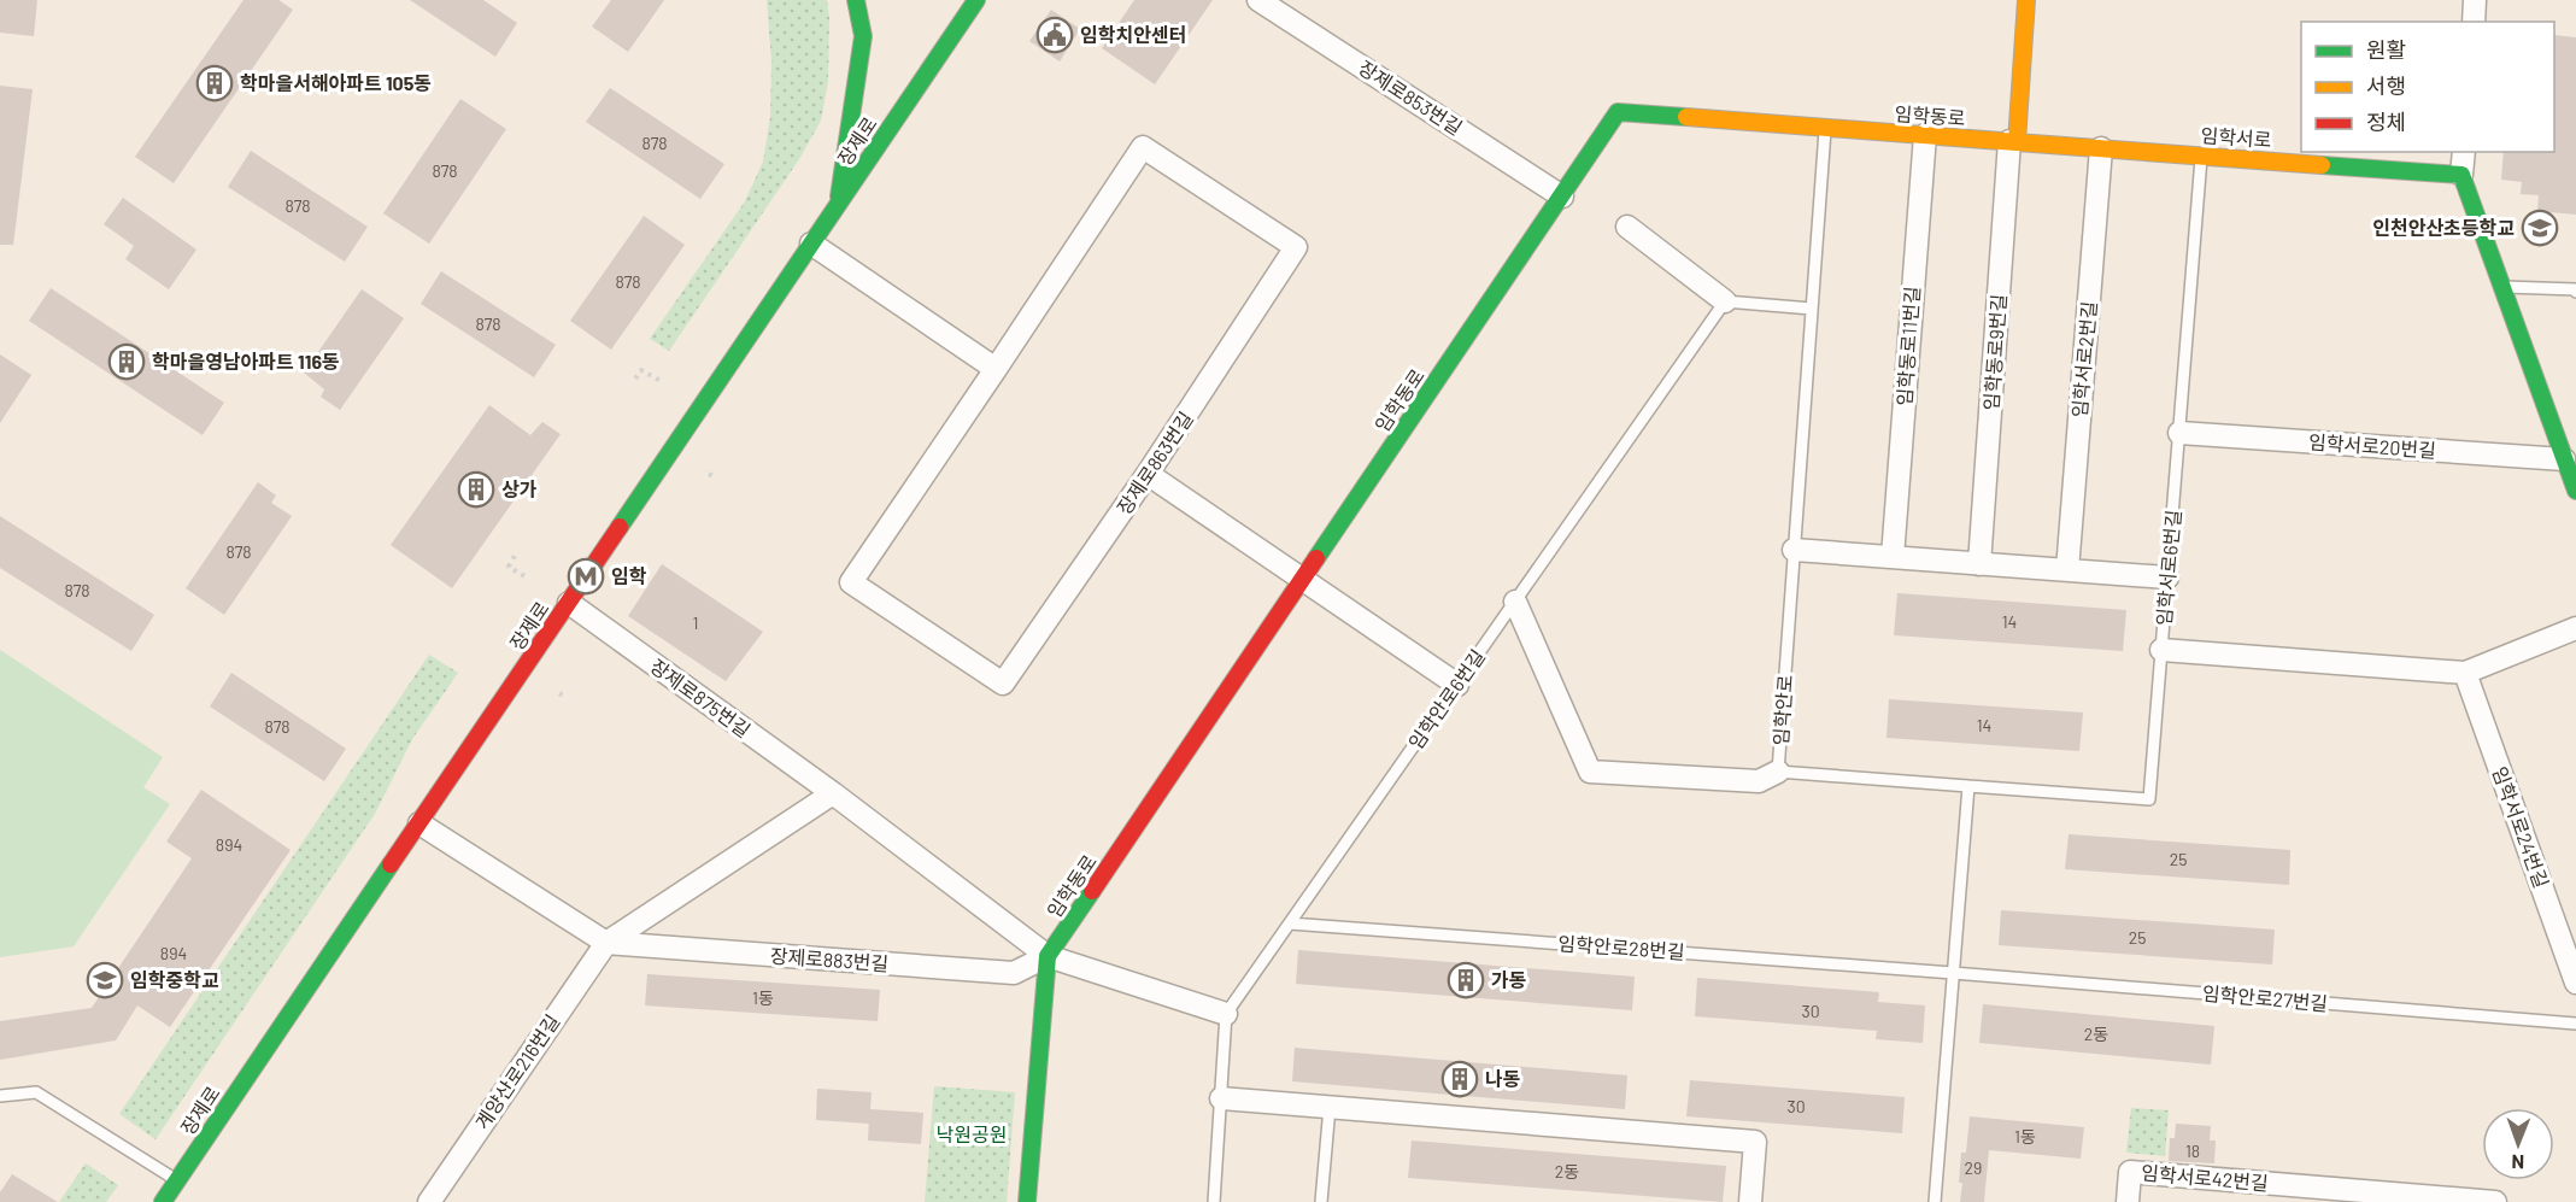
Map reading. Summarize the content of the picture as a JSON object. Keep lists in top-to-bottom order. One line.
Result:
{"streets":{"street":["장제로853번길","임학동로","임학서로","장제로","임학동로11번길","임학동로9번길","임학서로2번길","임학서로20번길","장제로863번길","장제로875번길","임학서로24번길","장제로883번길","계양산로216번길","임학서로42번길"],"lane":["임학서로6번길","임학안로6번길","임학안로","임학안로28번길","임학안로27번길"]},"crossings":[["장제로853번길","임학동로"],["임학동로","임학서로"],["임학동로","임학동로11번길"],["임학동로","임학동로9번길"],["임학동로","장제로875번길"],["임학동로","임학안로"],["임학동로","장제로883번길"],["임학서로","임학동로9번길"],["임학서로","임학서로2번길"],["임학서로","임학서로6번길"],["장제로","장제로875번길"],["장제로","장제로883번길"],["임학서로20번길","임학서로6번길"],["임학서로6번길","임학안로"],["장제로875번길","임학안로6번길"],["장제로875번길","장제로883번길"],["임학안로6번길","임학안로28번길"],["임학안로28번길","임학안로27번길"],["장제로883번길","계양산로216번길"]],"parks":["낙원공원"],"places":{"public building":["임학치안센터"],"building":["학마을서해아파트 105동","학마을영남아파트 116동","상가","가동","나동"],"school or university":["인천안산초등학교","임학중학교"],"metro station":["임학"]},"house_numbers":["878","878","878","878","878","878","878","14","1","14","878","894","25","25","894","1동","30","2동","30","1동","18","29","2동"],"legend":["원활","서행","정체"],"north":"bottom"}
